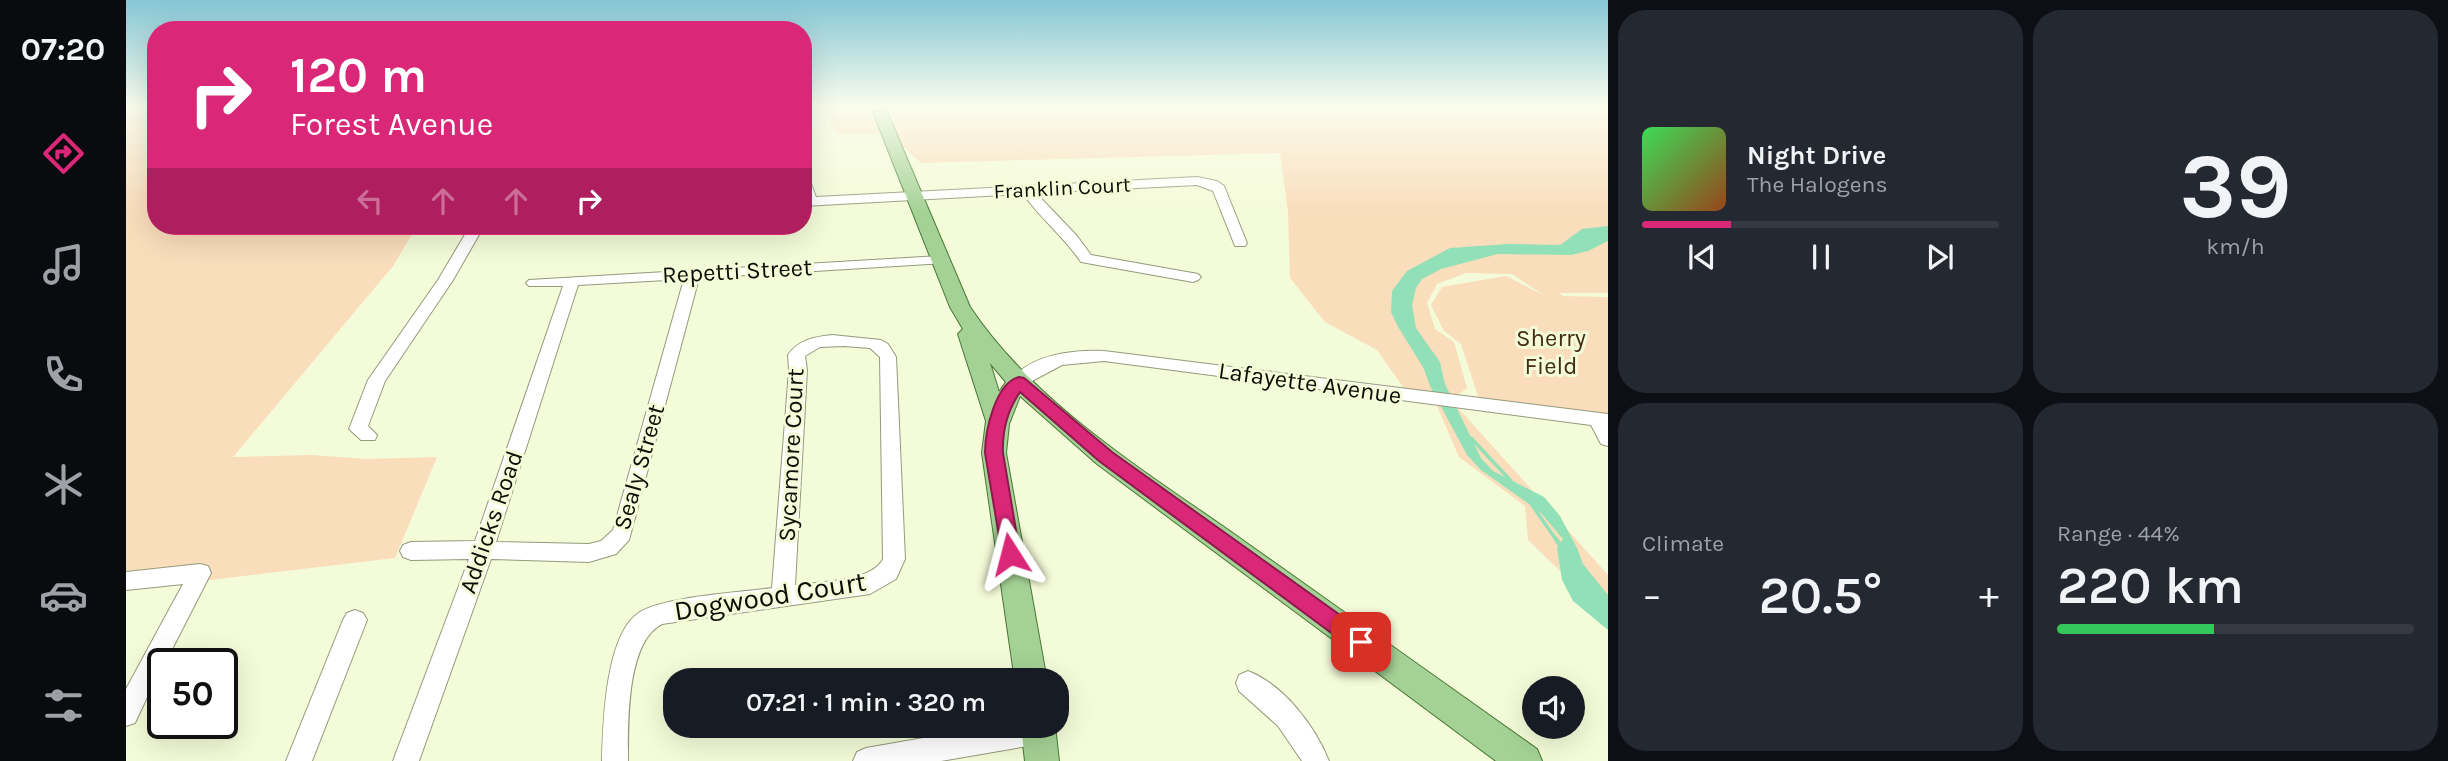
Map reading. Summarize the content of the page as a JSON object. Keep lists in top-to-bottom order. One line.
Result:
{"streets":{"street":["Franklin Court","Repetti Street","Lafayette Avenue","Sycamore Court","Sealy Street","Addicks Road","Dogwood Court"]},"crossings":[["Repetti Street","Sealy Street"],["Repetti Street","Addicks Road"],["Sycamore Court","Dogwood Court"],["Sealy Street","Addicks Road"]],"parks":["Sherry Field"],"page":{"tabs":"07:20","tile":[["39","km/h"],"Climate",["Range · 44%","220 km"]],"turn":["120 m","Forest Avenue"],"song":["Night Drive","The Halogens"],"heat":["−","20.5°","+"],"limit":"50","trip":"07:21 · 1 min · 320 m"}}
